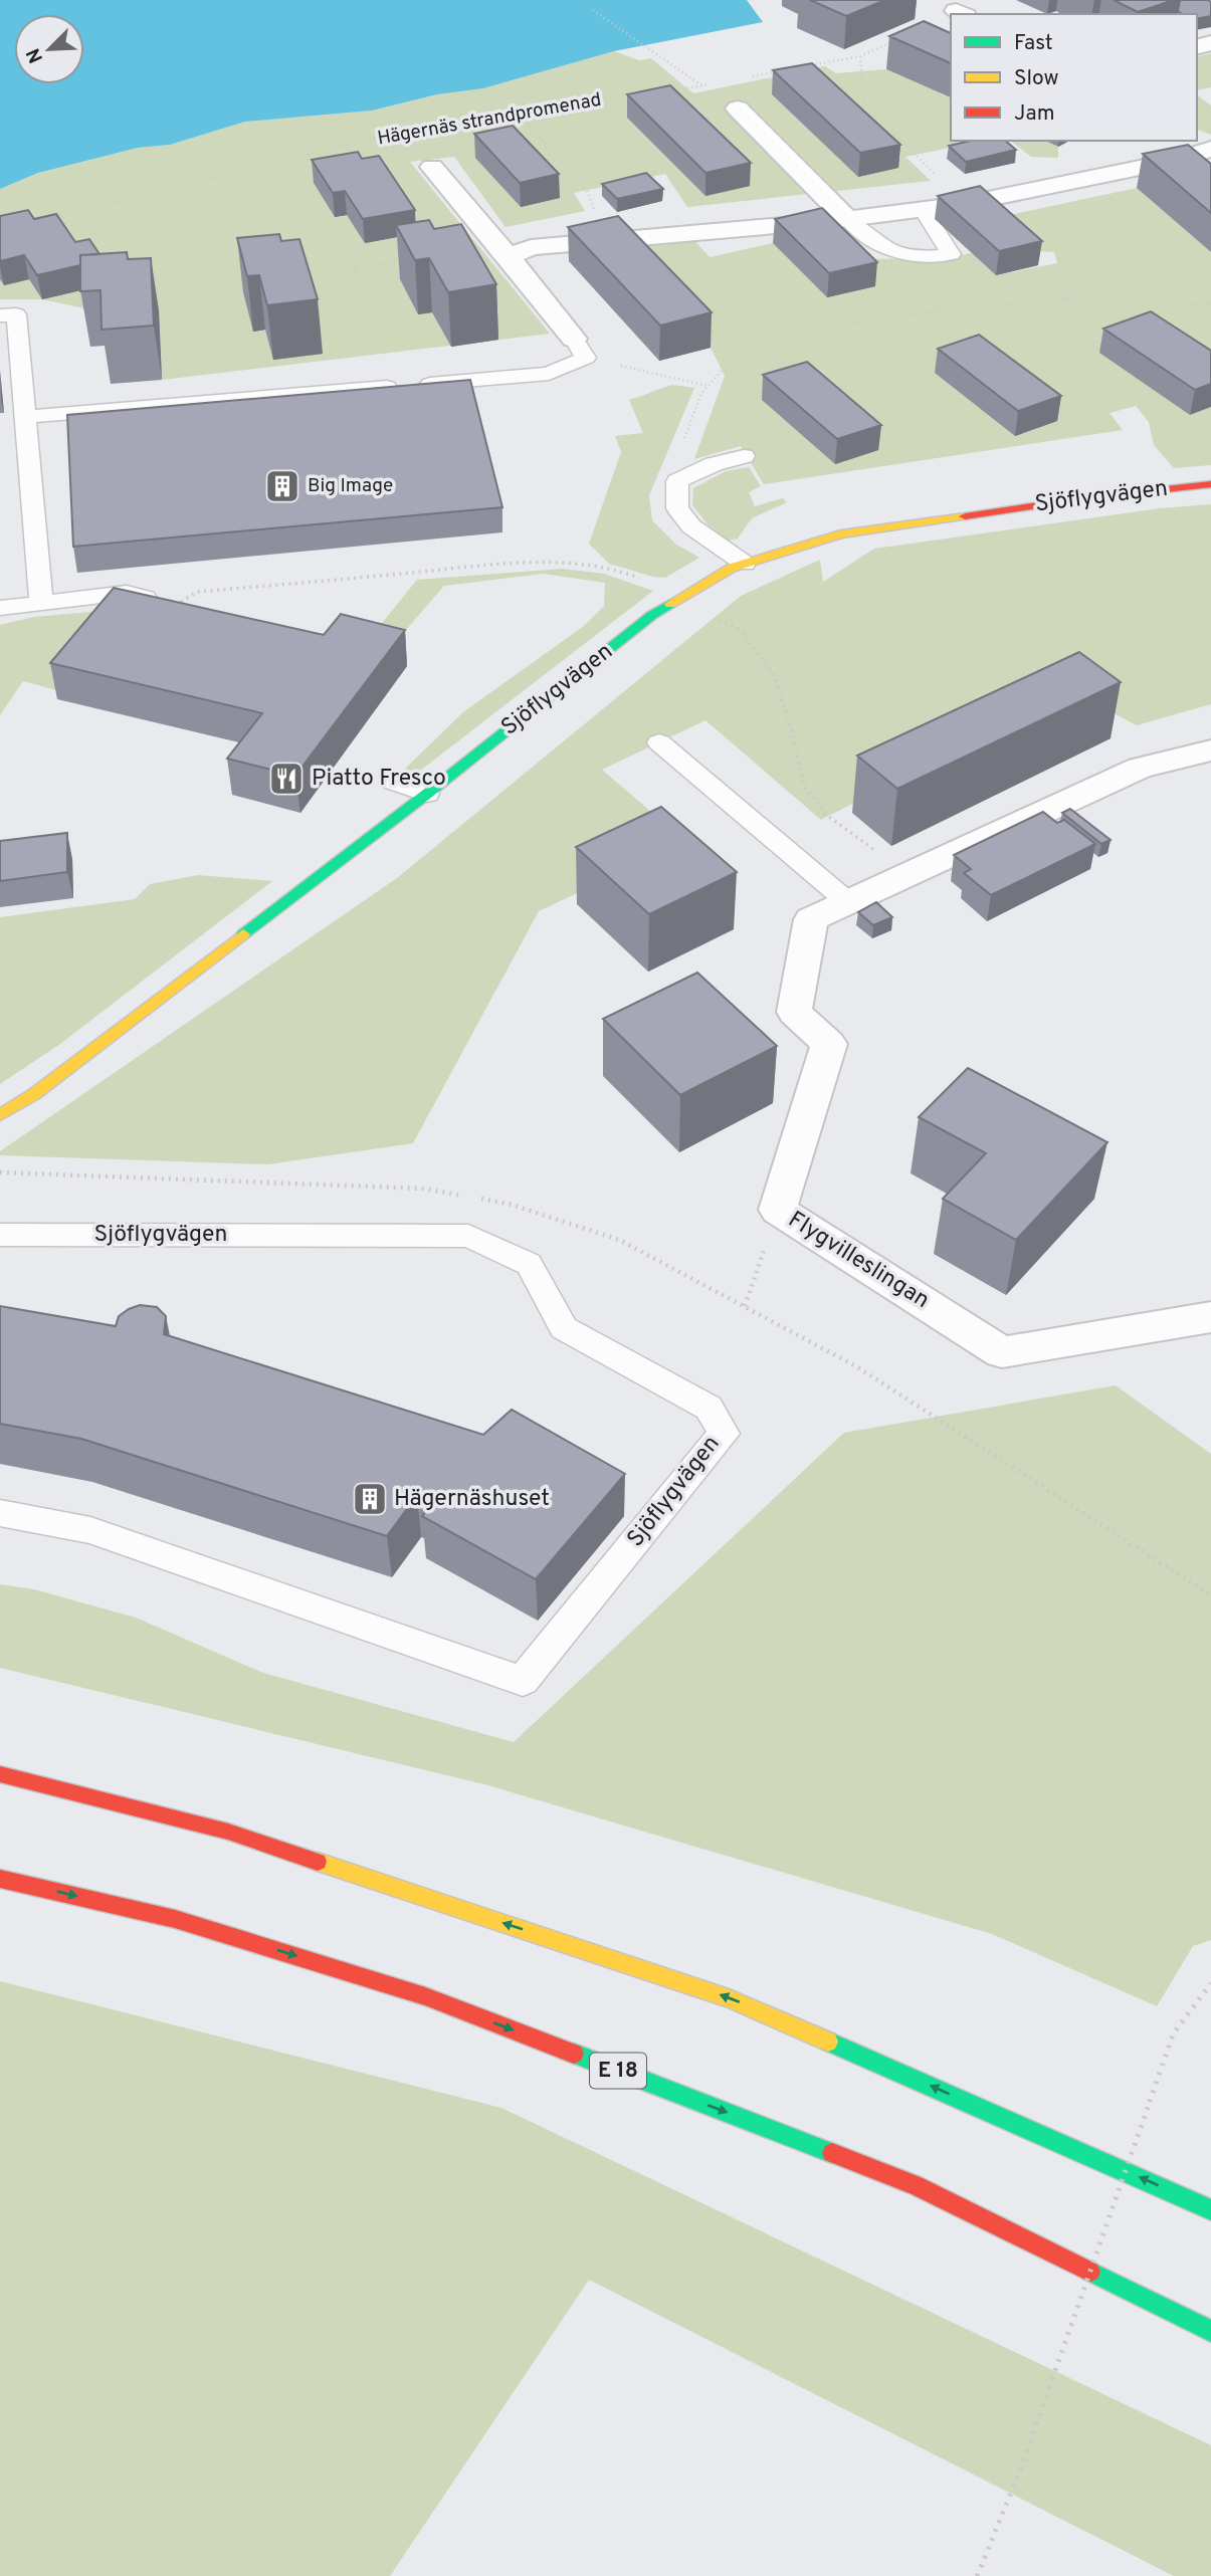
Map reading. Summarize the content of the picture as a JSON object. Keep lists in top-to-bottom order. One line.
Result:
{"streets":{"main road":["Sjöflygvägen","E 18"],"street":["Flygvilleslingan"],"path":["Hägernäs strandpromenad"]},"places":{"building":["Big Image","Hägernäshuset"],"restaurant":["Piatto Fresco"]},"legend":["Fast","Slow","Jam"],"north":"bottom left"}
